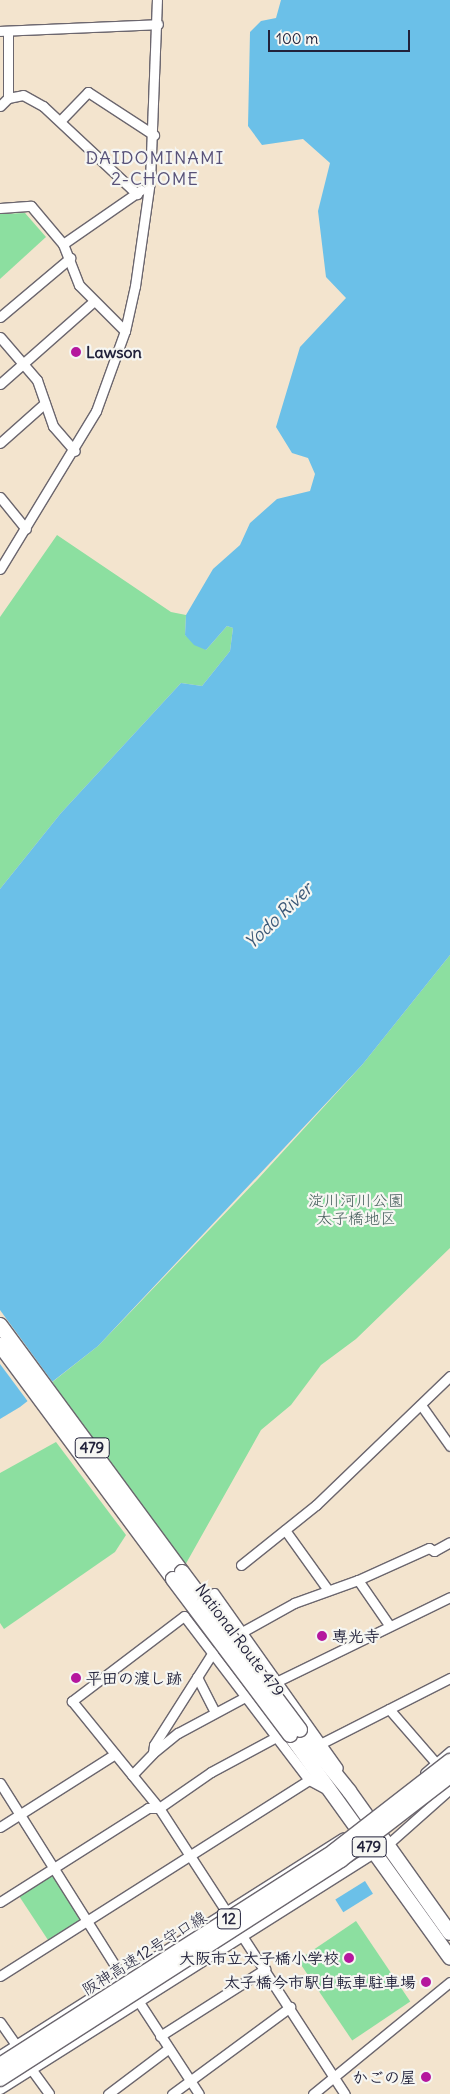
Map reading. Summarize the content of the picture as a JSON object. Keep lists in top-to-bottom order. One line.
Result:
{"streets":{"highway":["479","National Route 479","12","阪神高速12号守口線"]},"districts":["DAIDOMINAMI 2-CHOME"],"water":["Yodo River"],"parks":["淀川河川公園 太子橋地区"],"places":["Lawson","専光寺","平田の渡し跡","大阪市立太子橋小学校","太子橋今市駅自転車駐車場","かごの屋"],"scale_bar":"100 m"}
